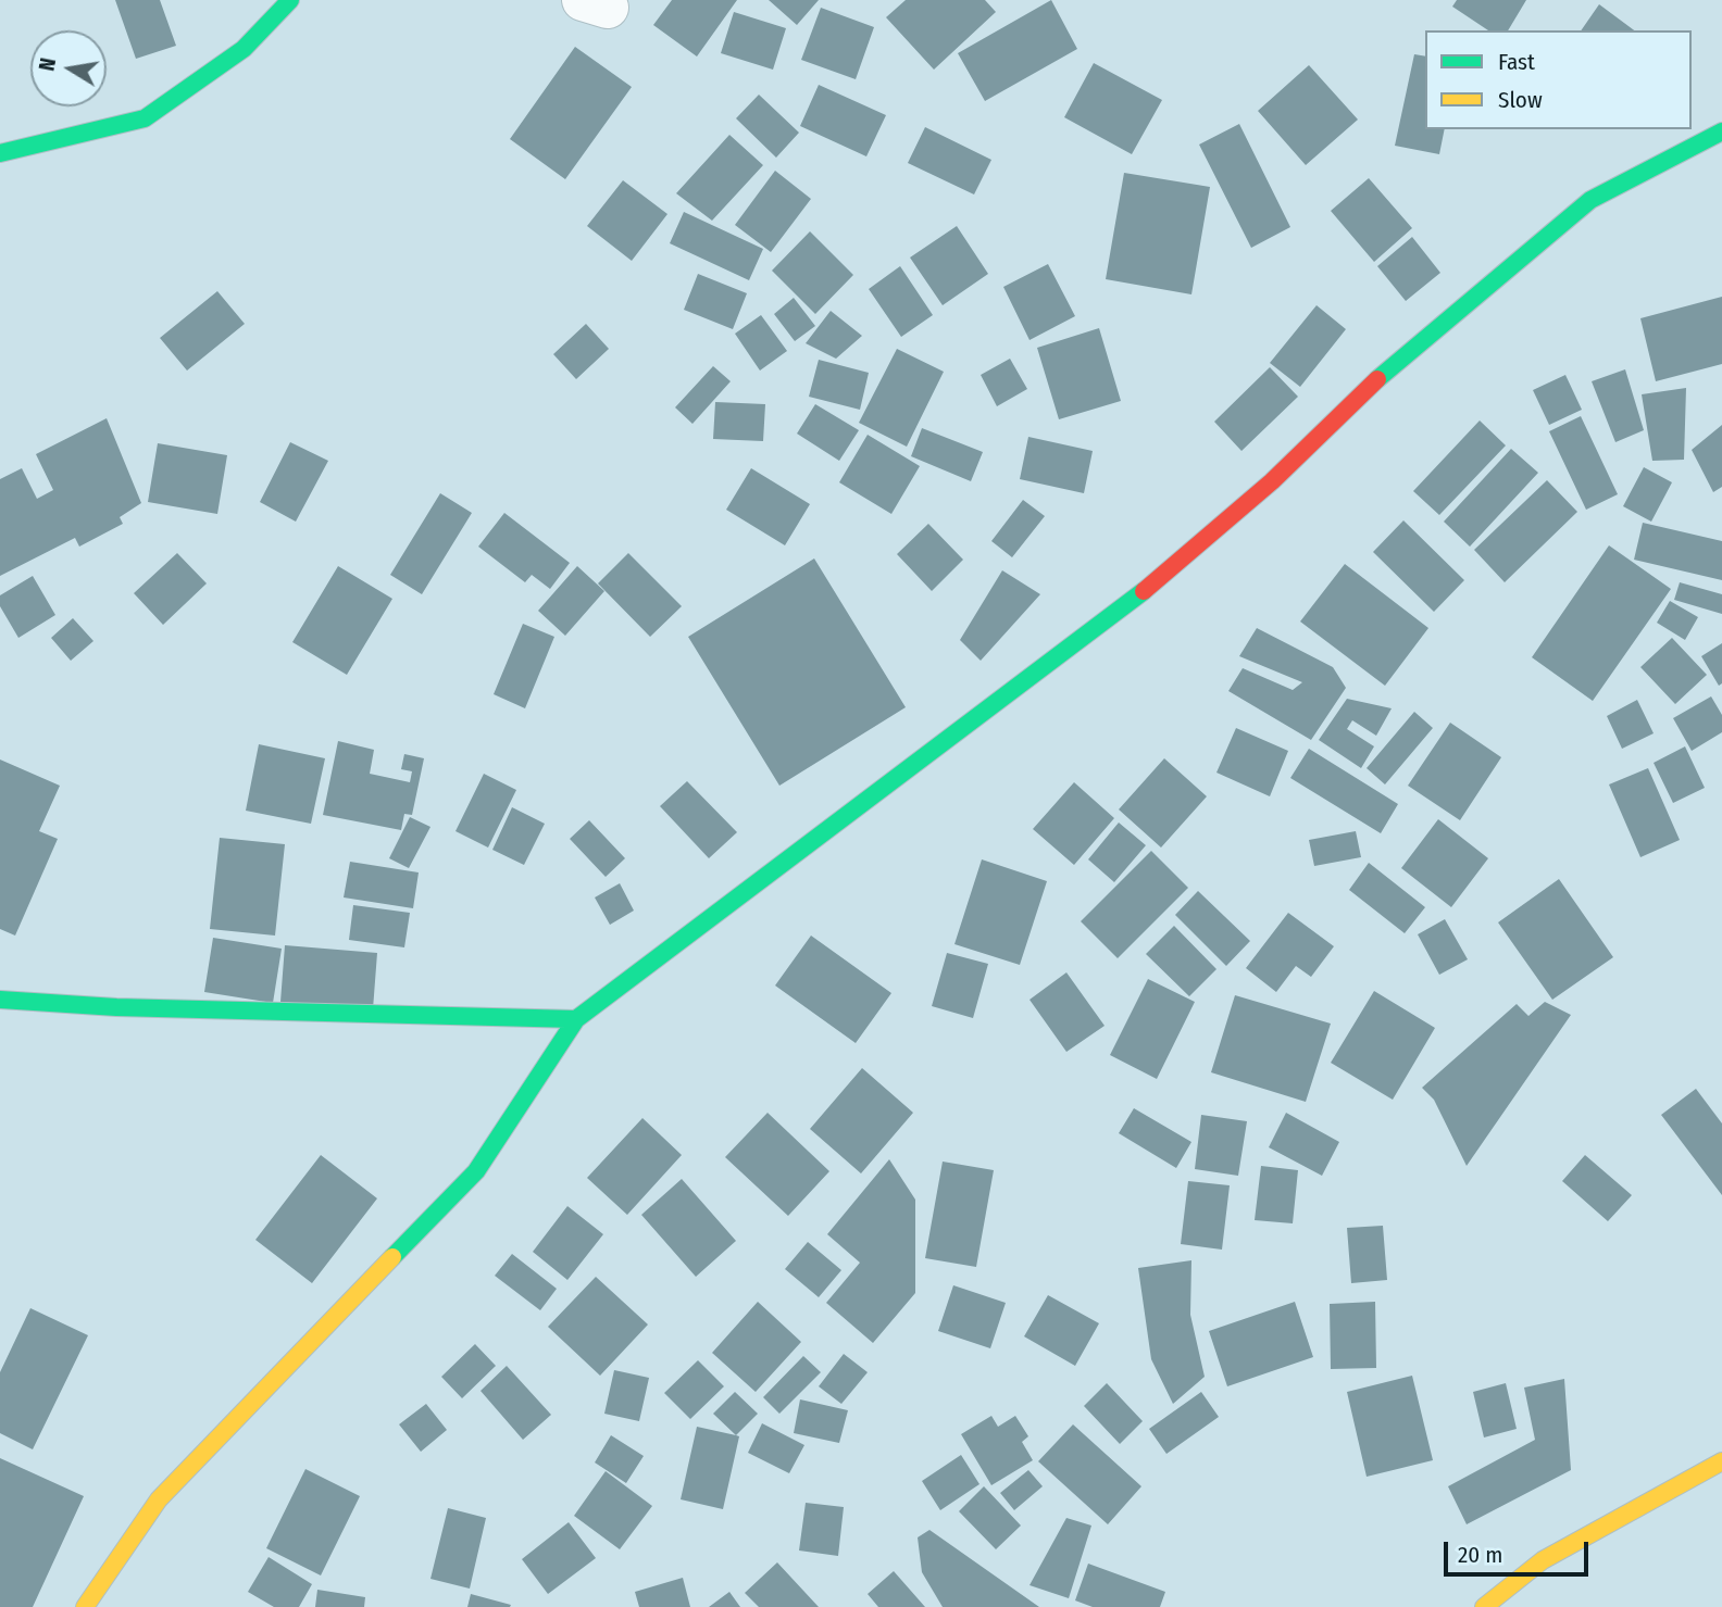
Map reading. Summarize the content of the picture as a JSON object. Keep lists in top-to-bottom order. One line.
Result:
{"legend":["Fast","Slow"],"scale_bar":"20 m","north":"left"}
